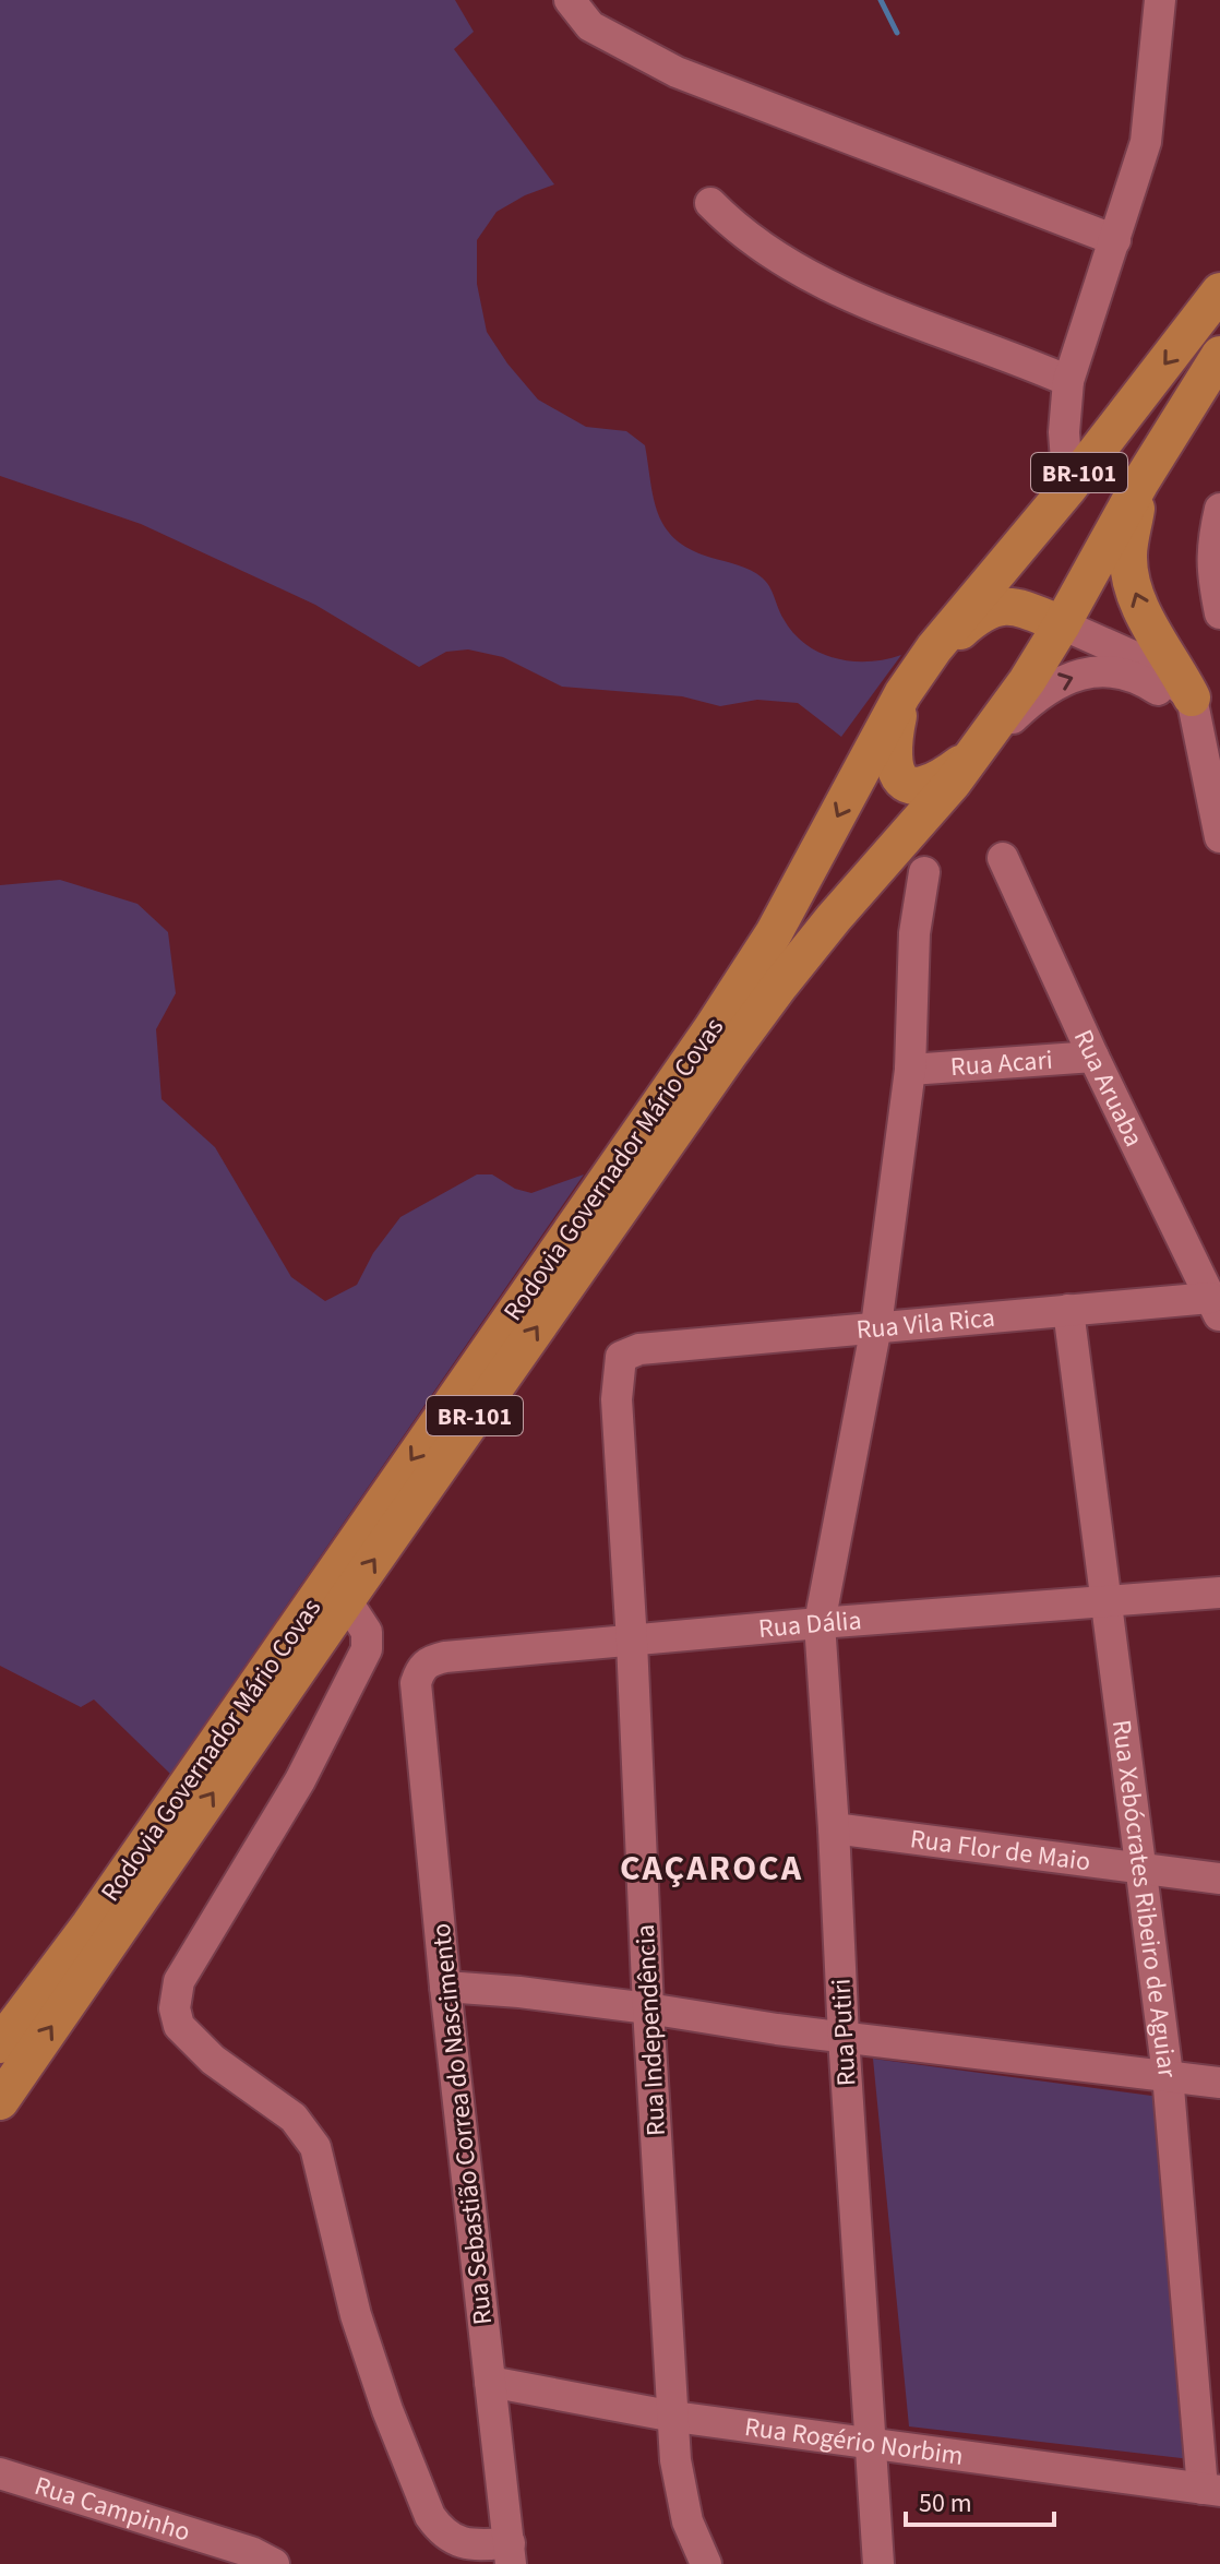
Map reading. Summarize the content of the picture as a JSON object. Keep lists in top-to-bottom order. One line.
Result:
{"streets":{"main road":["BR-101","Rodovia Governador Mário Covas"],"street":["Rua Acari","Rua Aruaba","Rua Vila Rica","Rua Dália","Rua Flor de Maio","Rua Xebócrates Ribeiro de Aguiar","Rua Independência","Rua Putiri","Rua Sebastião Correa do Nascimento","Rua Rogério Norbim","Rua Campinho"]},"crossings":[["Rua Acari","Rua Aruaba"],["Rua Acari","Rua Putiri"],["Rua Aruaba","Rua Vila Rica"],["Rua Vila Rica","Rua Xebócrates Ribeiro de Aguiar"],["Rua Vila Rica","Rua Independência"],["Rua Vila Rica","Rua Putiri"],["Rua Dália","Rua Xebócrates Ribeiro de Aguiar"],["Rua Dália","Rua Independência"],["Rua Dália","Rua Putiri"],["Rua Dália","Rua Sebastião Correa do Nascimento"],["Rua Flor de Maio","Rua Xebócrates Ribeiro de Aguiar"],["Rua Flor de Maio","Rua Putiri"],["Rua Xebócrates Ribeiro de Aguiar","Rua Rogério Norbim"],["Rua Independência","Rua Rogério Norbim"],["Rua Putiri","Rua Rogério Norbim"],["Rua Sebastião Correa do Nascimento","Rua Rogério Norbim"]],"districts":["CAÇAROCA"],"scale_bar":"50 m"}
